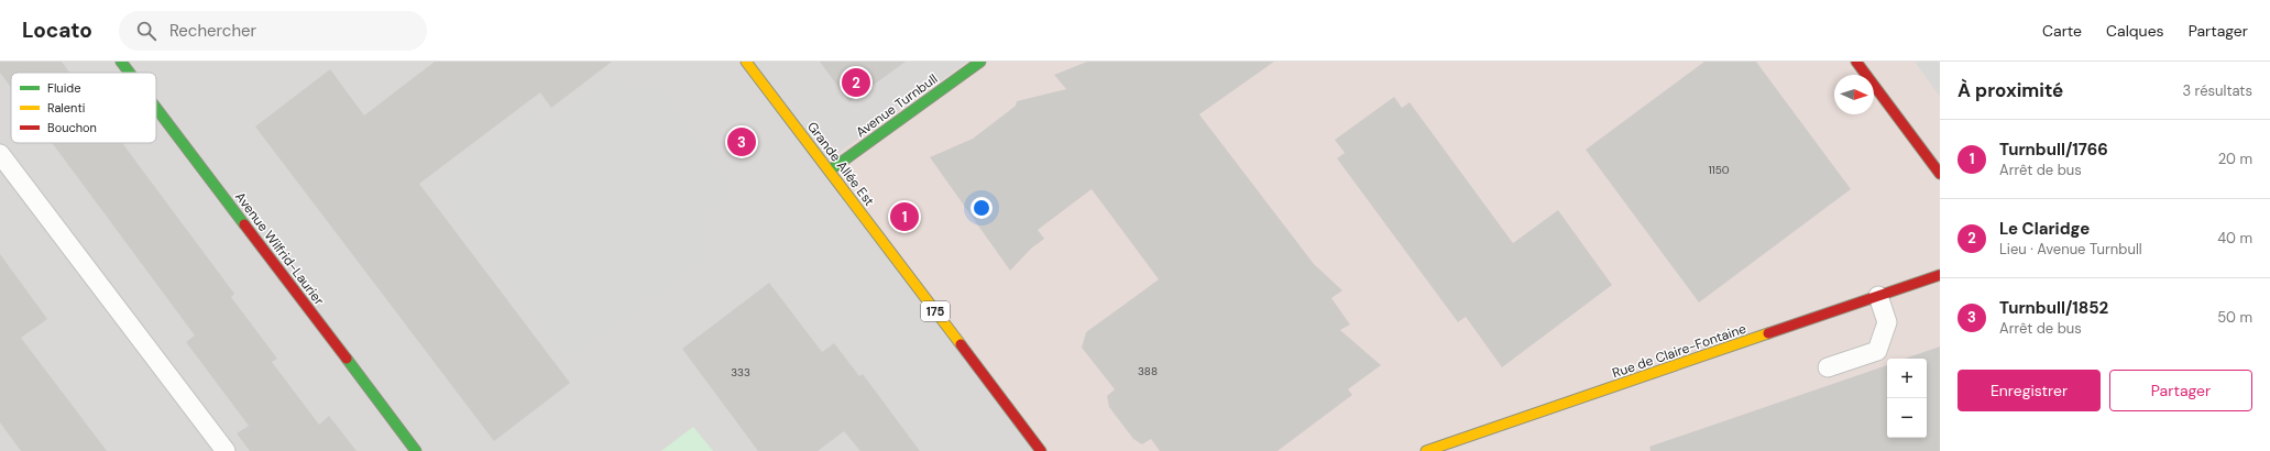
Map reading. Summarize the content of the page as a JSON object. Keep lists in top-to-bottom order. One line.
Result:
{"streets":{"street":["Avenue Turnbull","Grande Allée Est","Avenue Wilfrid-Laurier","175","Rue de Claire-Fontaine"]},"crossings":[["Avenue Turnbull","Grande Allée Est"]],"house_numbers":["1150","388","333"],"legend":["Fluide","Ralenti","Bouchon"],"north":"right","page":{"header":"Locato","search":"Rechercher","nav":["Carte","Calques","Partager"],"heading":["À proximité","3 résultats"],"pins":["2","3","1"],"list":[{"mark":"1","name":"Turnbull/1766","note":"Arrêt de bus","value":"20 m"},{"mark":"2","name":"Le Claridge","note":"Lieu · Avenue Turnbull","value":"40 m"},{"mark":"3","name":"Turnbull/1852","note":"Arrêt de bus","value":"50 m"}],"buttons":["Enregistrer","Partager"],"map_buttons":["+","−"]}}
